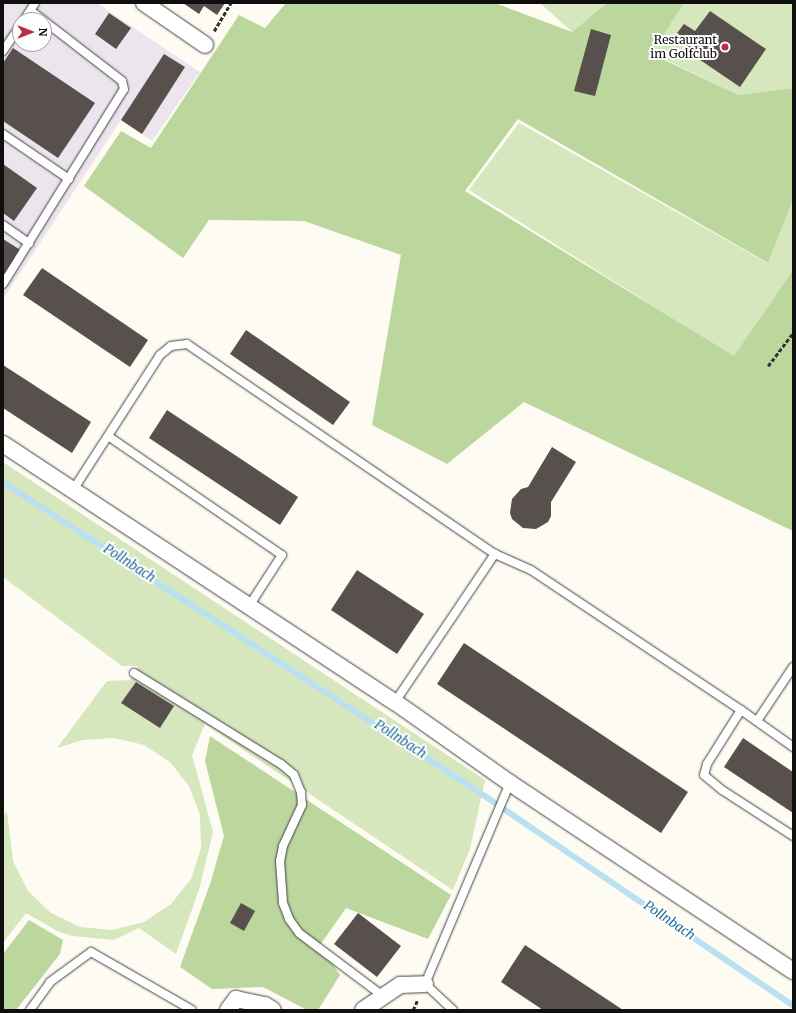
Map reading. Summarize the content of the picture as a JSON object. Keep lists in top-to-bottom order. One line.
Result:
{"water":["Pollnbach"],"places":["Restaurant im Golfclub"],"north":"right"}
